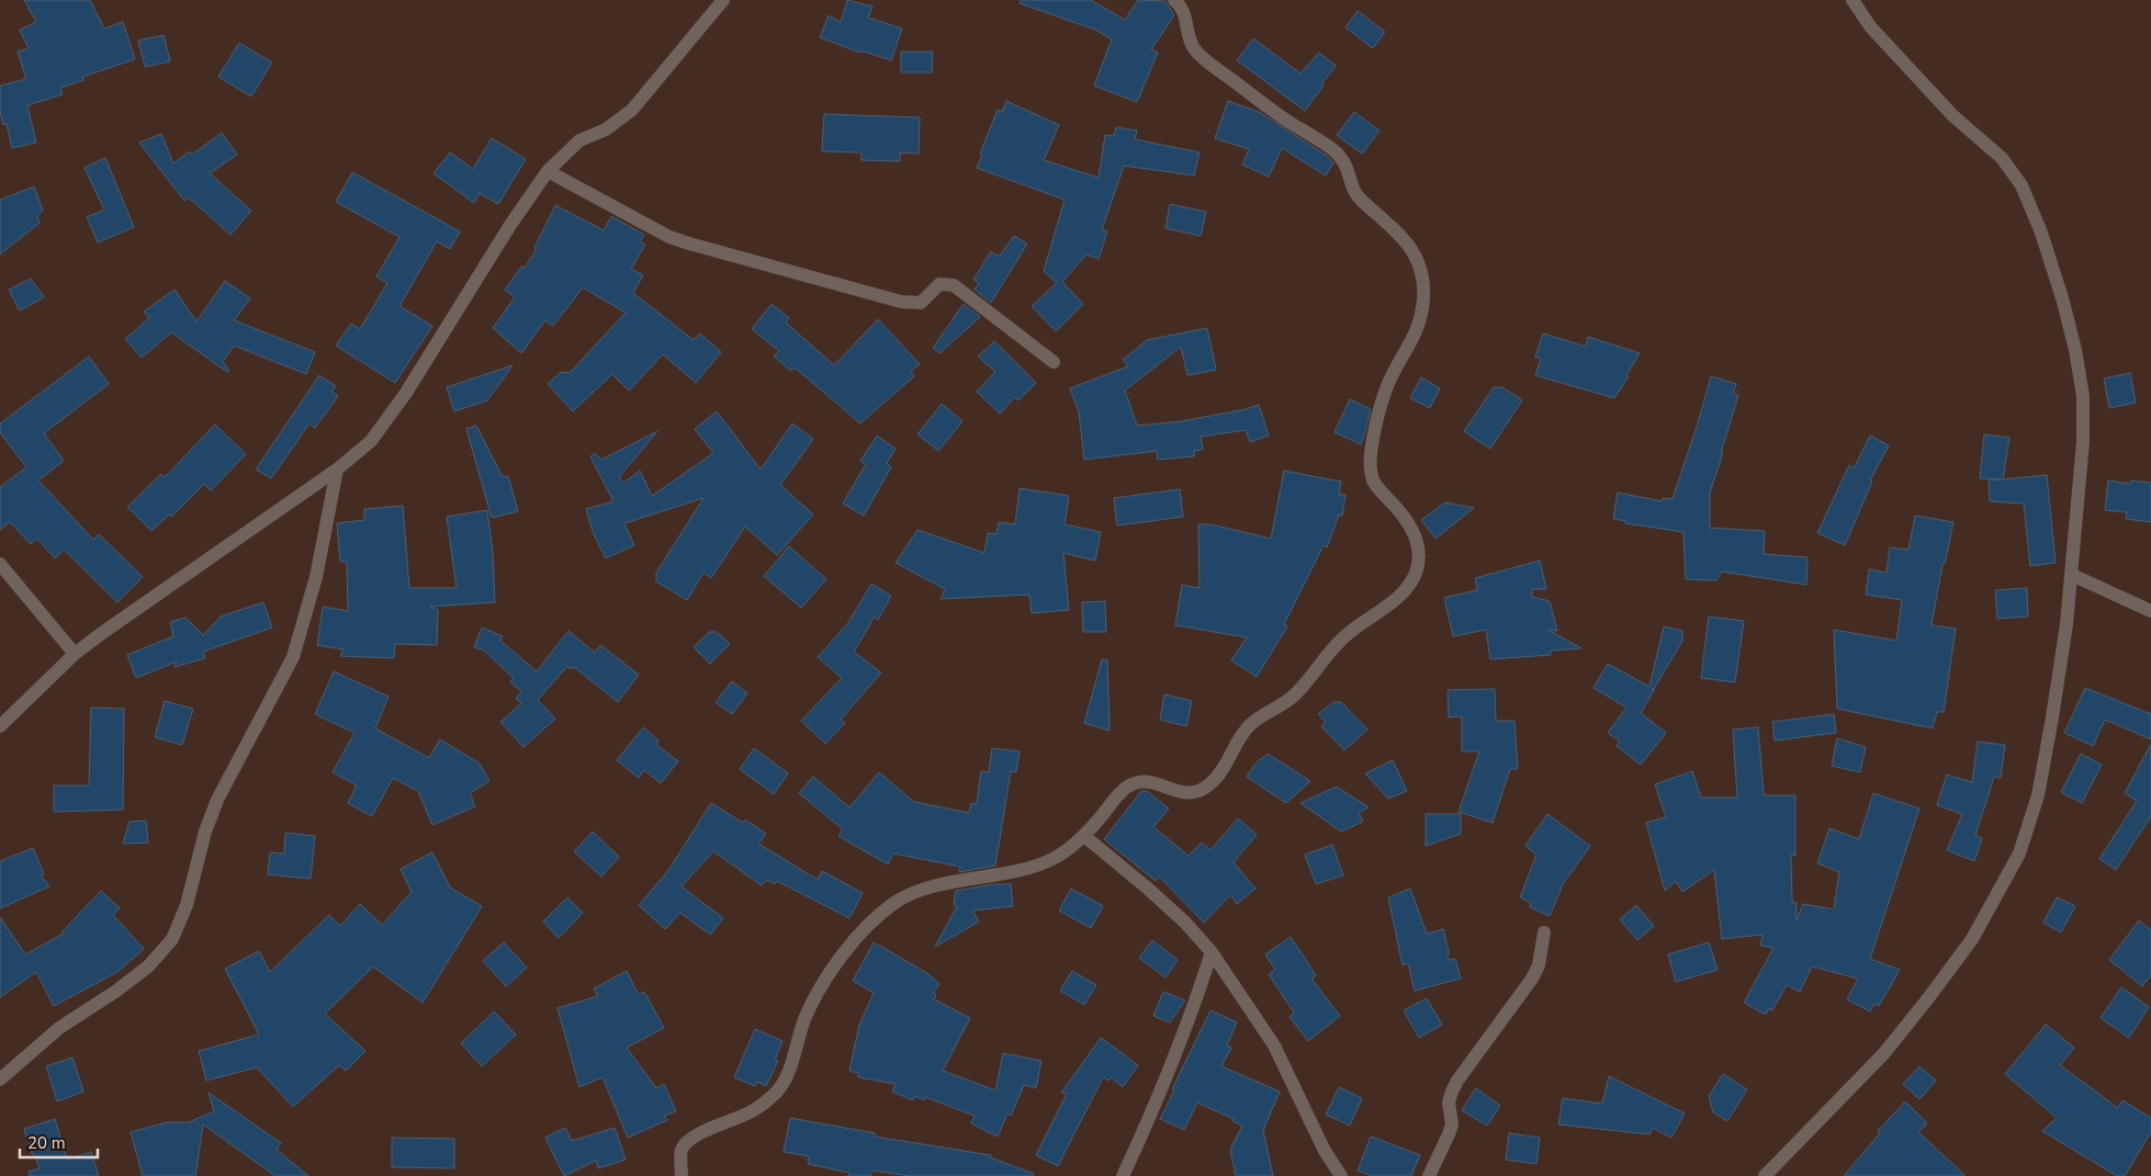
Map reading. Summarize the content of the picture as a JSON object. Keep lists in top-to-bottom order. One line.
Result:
{"scale_bar":"20 m"}
